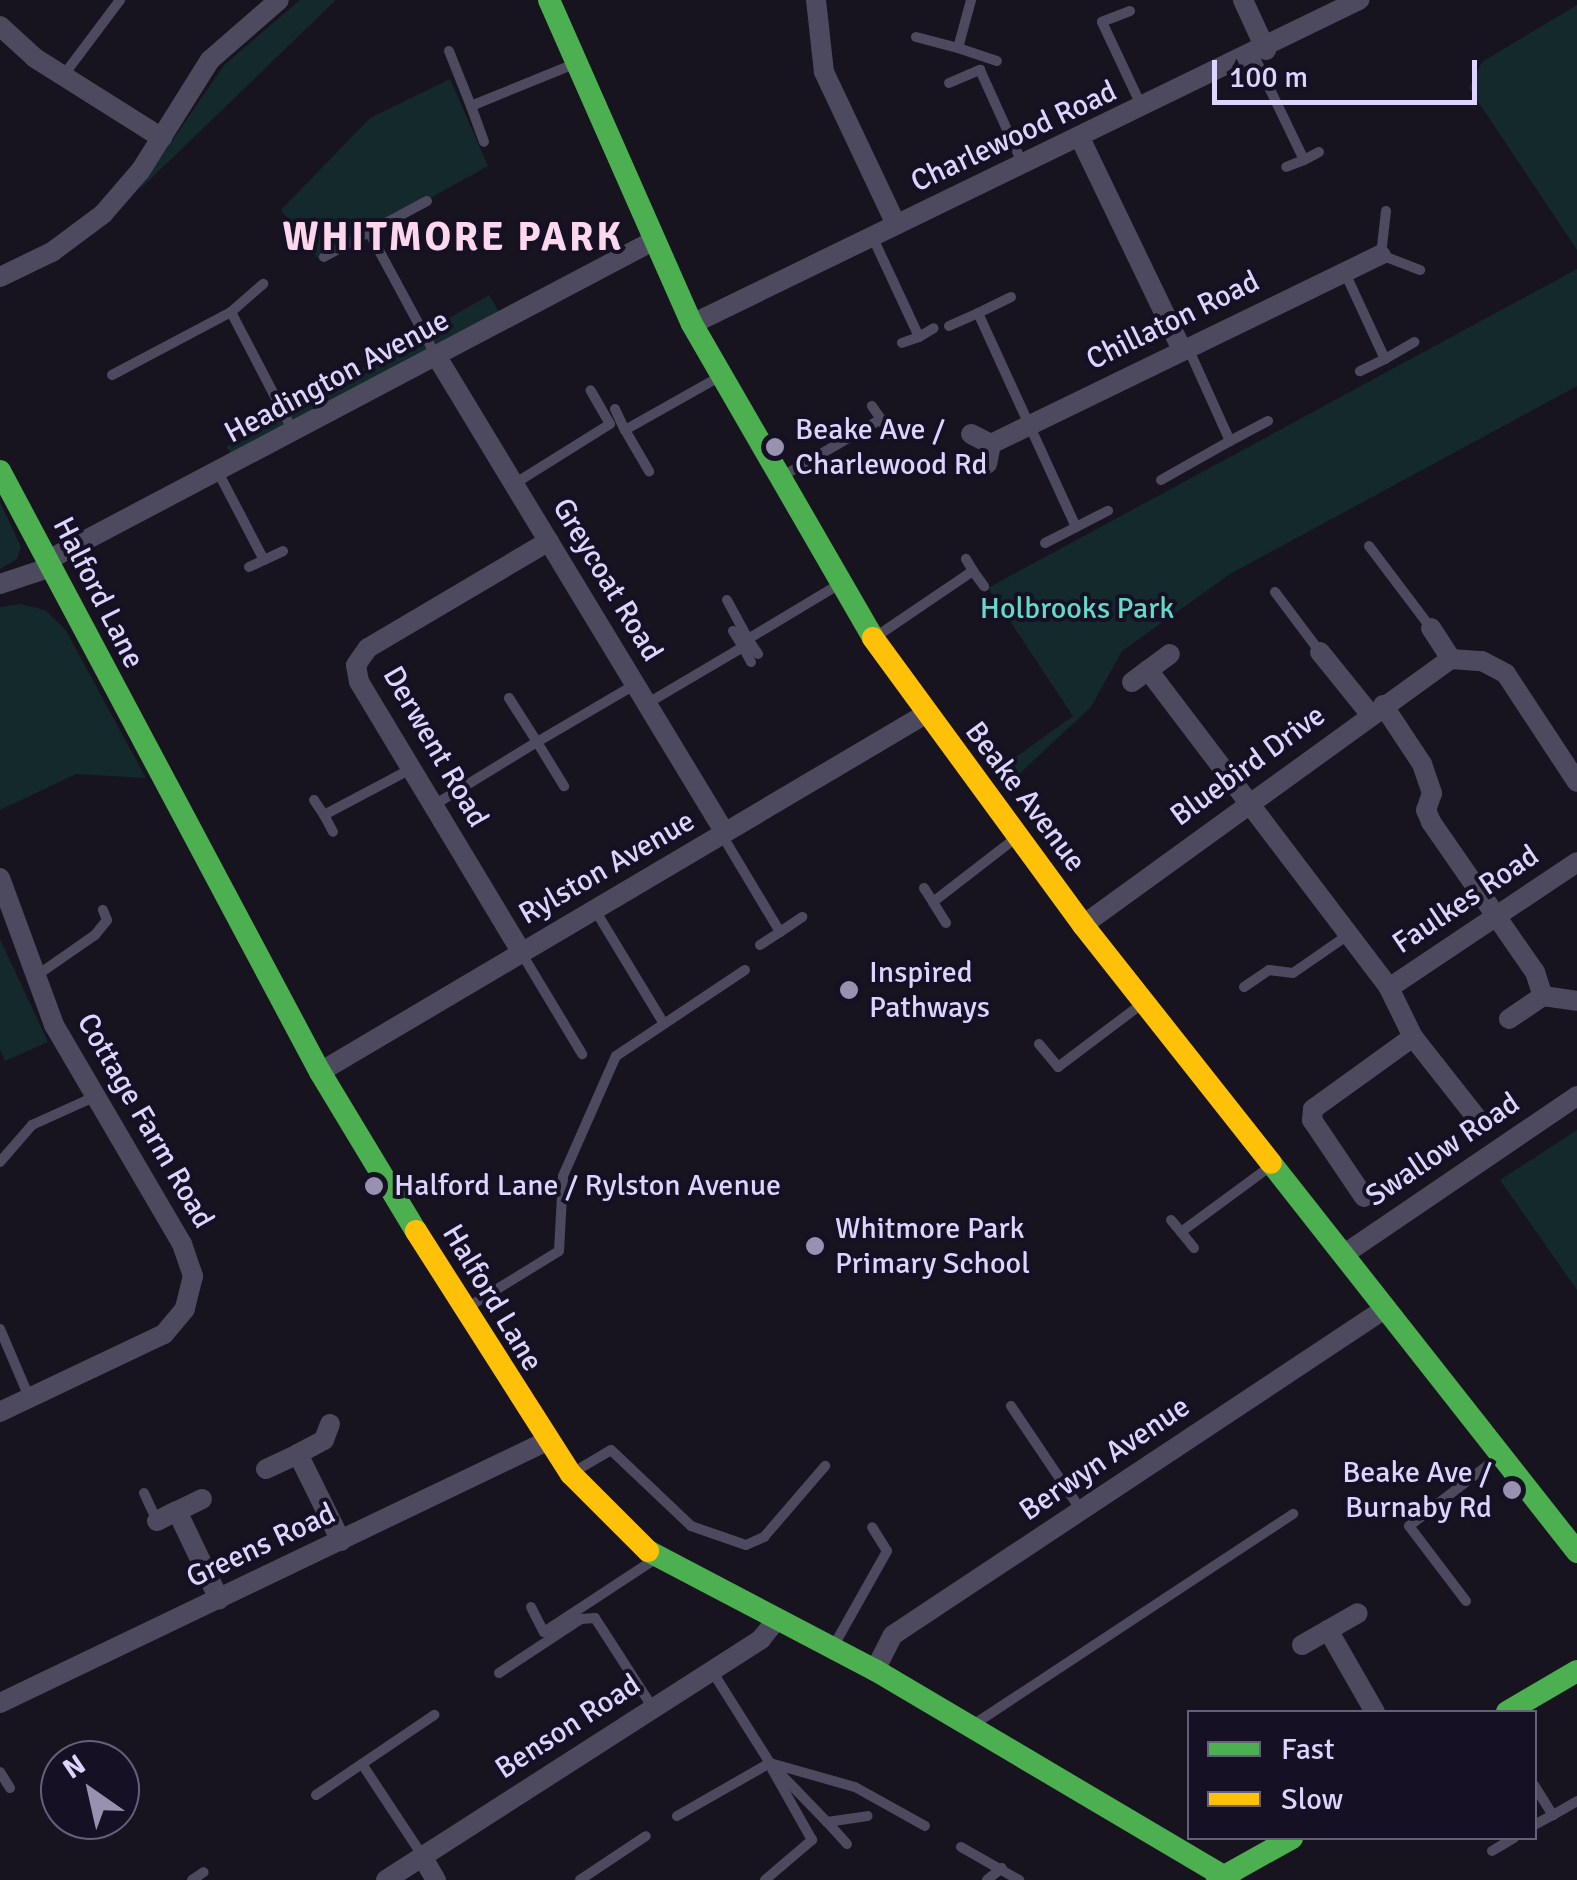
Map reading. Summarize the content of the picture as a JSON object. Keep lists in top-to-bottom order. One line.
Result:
{"streets":{"street":["Charlewood Road","Chillaton Road","Headington Avenue","Greycoat Road","Halford Lane","Derwent Road","Bluebird Drive","Beake Avenue","Rylston Avenue","Faulkes Road","Cottage Farm Road","Swallow Road","Berwyn Avenue","Greens Road","Benson Road"]},"crossings":[["Charlewood Road","Beake Avenue"],["Headington Avenue","Greycoat Road"],["Headington Avenue","Halford Lane"],["Headington Avenue","Beake Avenue"],["Greycoat Road","Derwent Road"],["Greycoat Road","Rylston Avenue"],["Halford Lane","Rylston Avenue"],["Halford Lane","Berwyn Avenue"],["Halford Lane","Greens Road"],["Halford Lane","Benson Road"],["Derwent Road","Rylston Avenue"],["Bluebird Drive","Beake Avenue"],["Beake Avenue","Rylston Avenue"],["Beake Avenue","Swallow Road"],["Beake Avenue","Berwyn Avenue"]],"districts":["WHITMORE PARK"],"parks":["Holbrooks Park"],"places":["Beake Ave / Charlewood Rd","Inspired Pathways","Halford Lane / Rylston Avenue","Whitmore Park Primary School","Beake Ave / Burnaby Rd"],"legend":["Fast","Slow"],"scale_bar":"100 m","north":"top left"}
